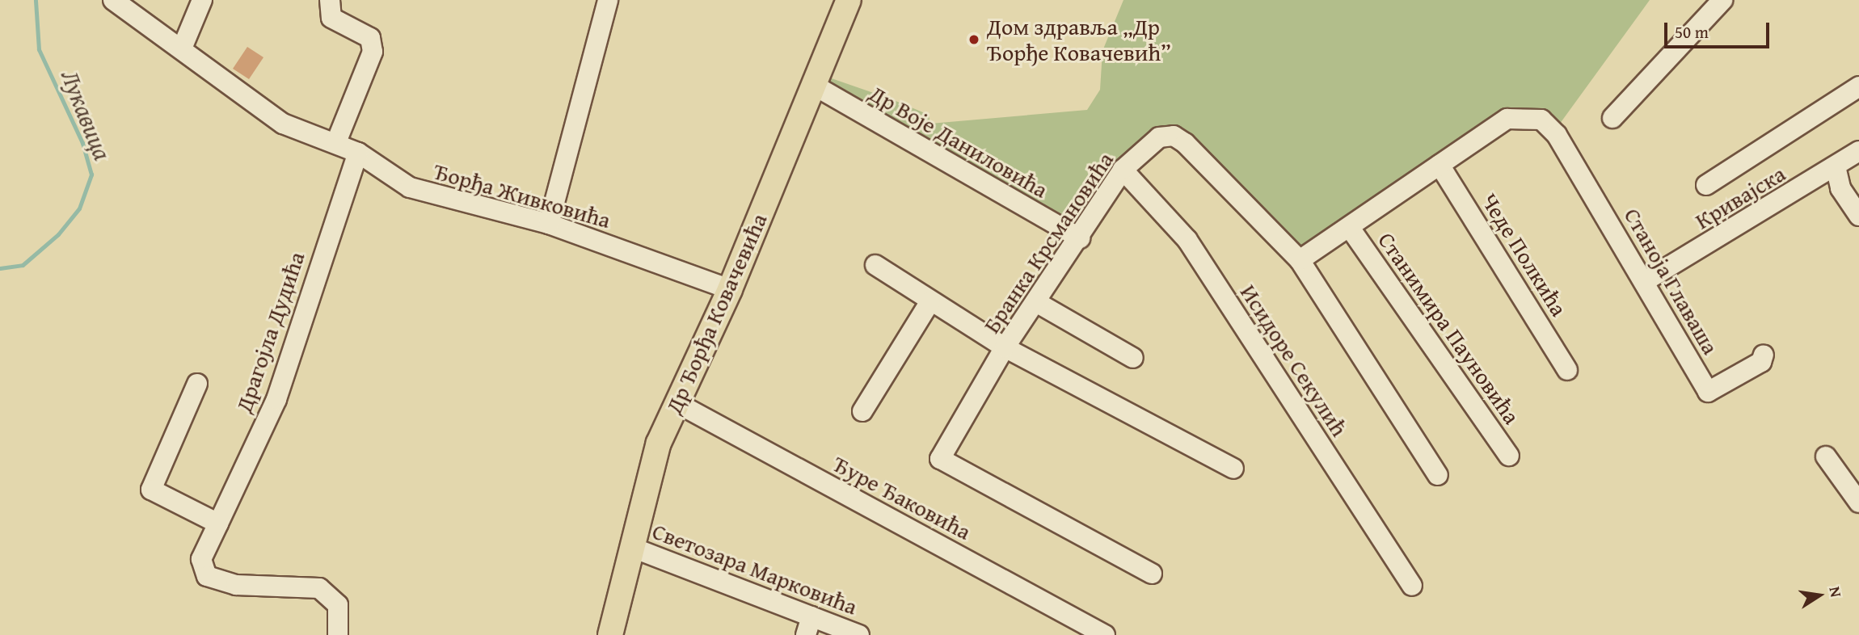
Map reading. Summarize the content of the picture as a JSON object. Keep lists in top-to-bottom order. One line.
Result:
{"streets":{"main road":["Др Ђорђа Ковачевића"],"street":["Др Воје Даниловића","Ђорђа Живковића","Кривајска","Бранка Крсмановића","Чеде Полкића","Станоја Главаша","Станимира Пауновића","Драгојла Дудића","Исидоре Секулић","Ђуре Ђаковића","Светозара Марковића"]},"crossings":[["Др Воје Даниловића","Бранка Крсмановића"],["Др Воје Даниловића","Др Ђорђа Ковачевића"],["Ђорђа Живковића","Др Ђорђа Ковачевића"],["Ђорђа Живковића","Драгојла Дудића"],["Кривајска","Станоја Главаша"],["Бранка Крсмановића","Исидоре Секулић"],["Чеде Полкића","Станоја Главаша"],["Др Ђорђа Ковачевића","Ђуре Ђаковића"],["Др Ђорђа Ковачевића","Светозара Марковића"]],"water":["Лукавица"],"places":["Дом здравља „Др Ђорђе Ковачевић”"],"scale_bar":"50 m","north":"right"}
